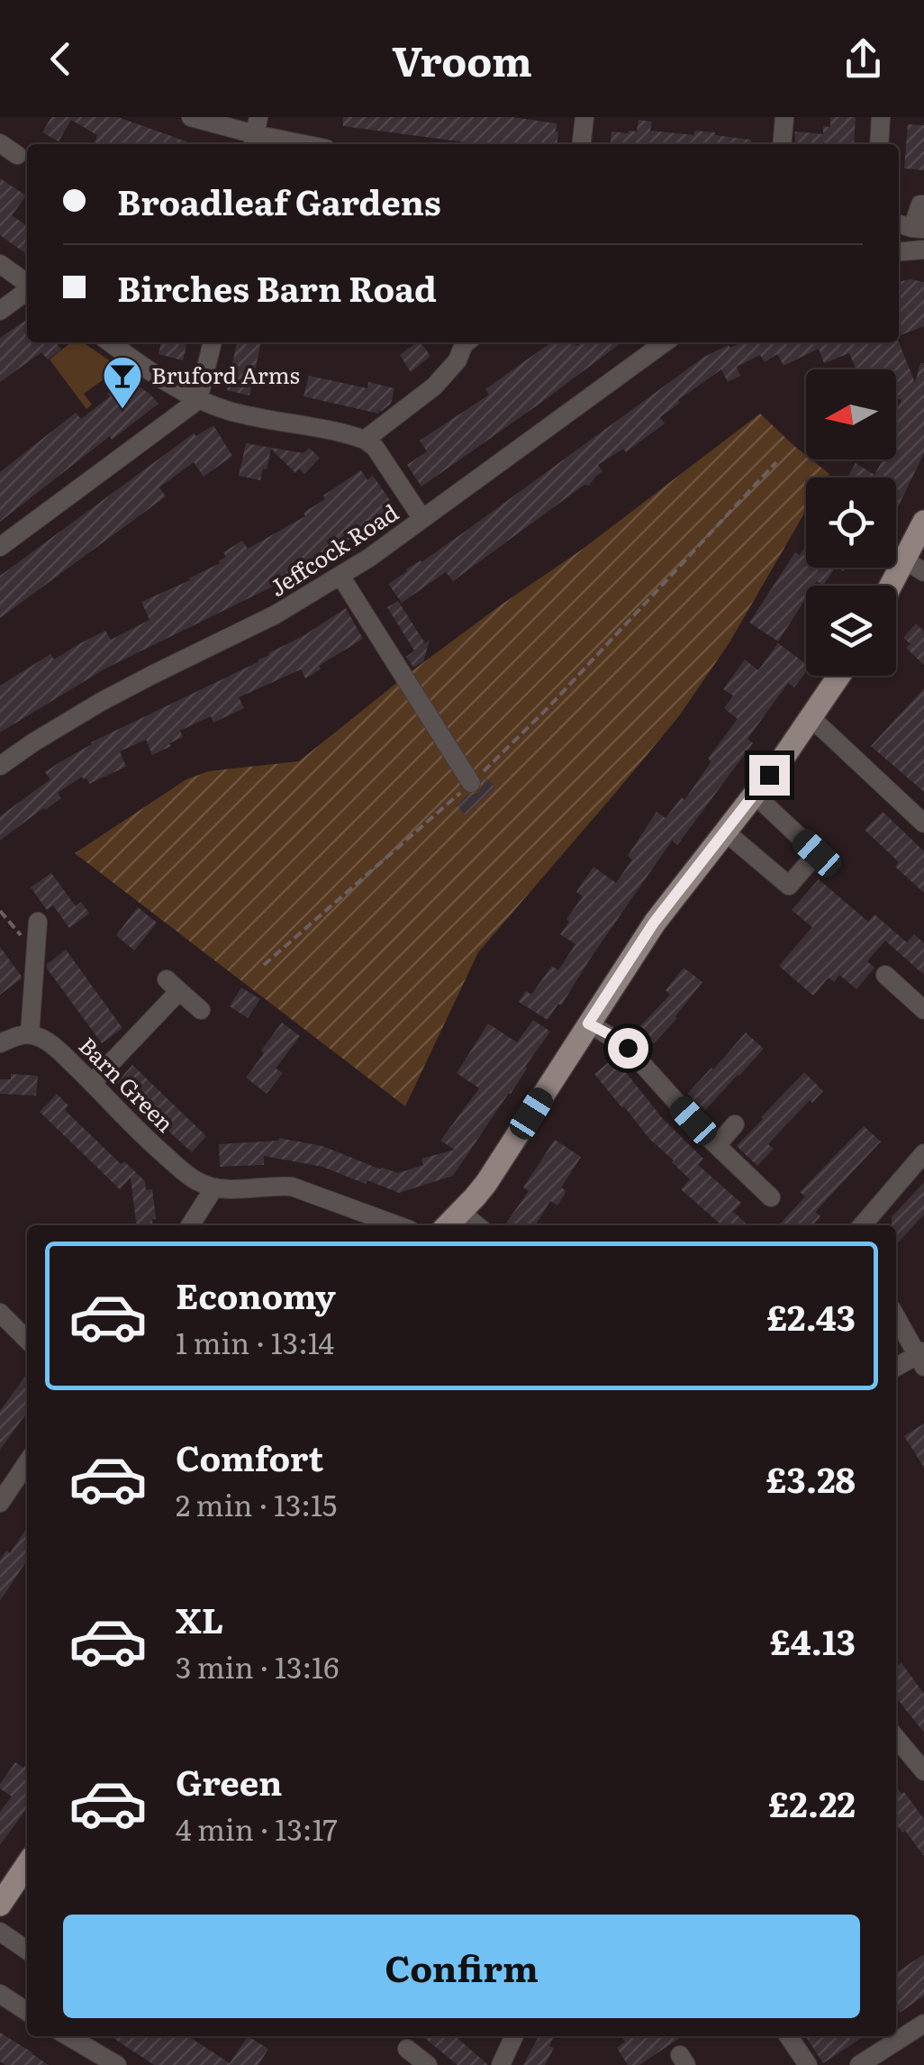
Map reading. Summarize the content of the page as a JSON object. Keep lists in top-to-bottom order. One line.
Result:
{"streets":{"street":["Jeffcock Road","Barn Green"]},"places":{"bar":["Bruford Arms"]},"north":"left","page":{"header":"Vroom","banner":["Broadleaf Gardens","Birches Barn Road"],"list":[{"name":"Economy","note":"1 min · 13:14","value":"£2.43"},{"name":"Comfort","note":"2 min · 13:15","value":"£3.28"},{"name":"XL","note":"3 min · 13:16","value":"£4.13"},{"name":"Green","note":"4 min · 13:17","value":"£2.22"}],"buttons":"Confirm"}}
